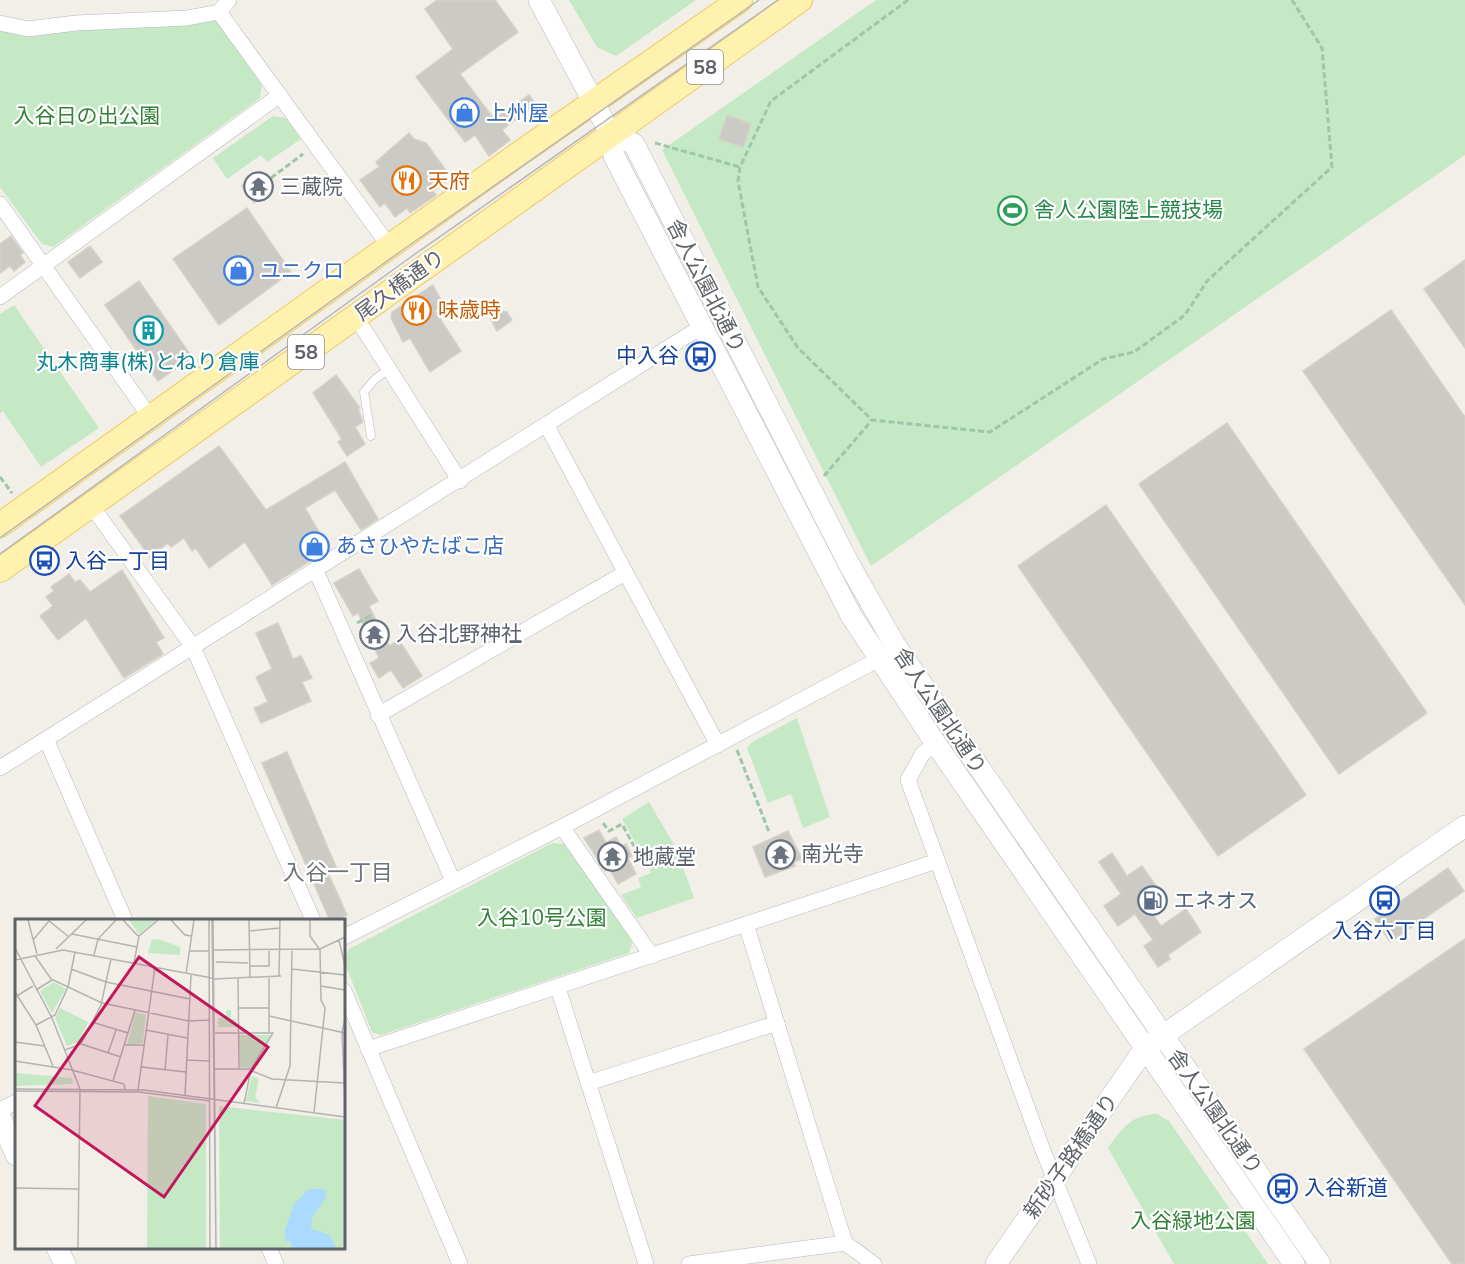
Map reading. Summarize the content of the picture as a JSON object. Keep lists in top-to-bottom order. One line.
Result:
{"streets":{"main road":["58","尾久橋通り"],"street":["舎人公園北通り","新砂子路橋通り"]},"crossings":[["尾久橋通り","舎人公園北通り"],["舎人公園北通り","新砂子路橋通り"]],"districts":["入谷一丁目"],"parks":["入谷日の出公園","入谷10号公園","入谷緑地公園"],"places":{"shop":["上州屋","ユニクロ","あさひやたばこ店"],"restaurant":["天府","味歳時"],"temple":["三蔵院","入谷北野神社","南光寺","地蔵堂"],"sports":["舎人公園陸上競技場"],"building":["丸木商事(株)とねり倉庫"],"bus stop":["中入谷","入谷一丁目","入谷六丁目","入谷新道"],"fuel station":["エネオス"]}}
